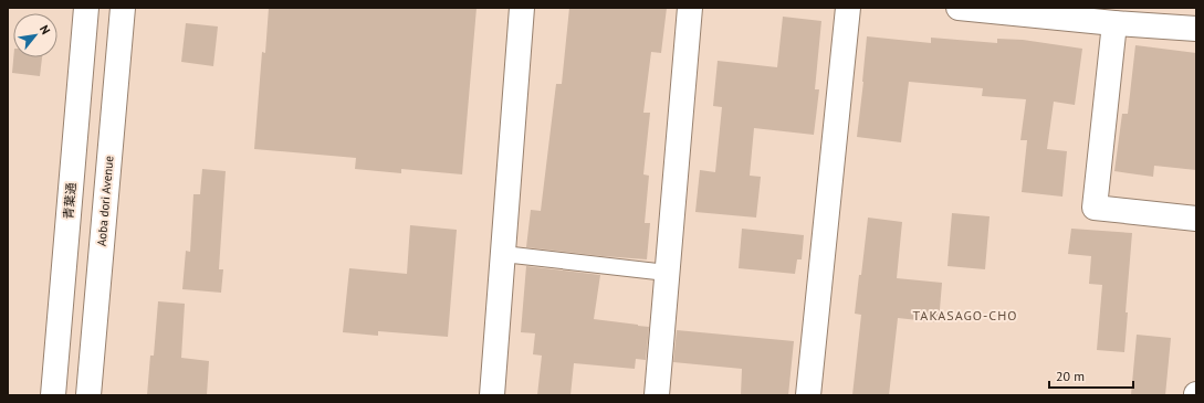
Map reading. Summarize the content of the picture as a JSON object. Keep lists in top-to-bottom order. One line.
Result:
{"streets":{"street":["青葉通","Aoba dori Avenue"]},"districts":["TAKASAGO-CHO"],"scale_bar":"20 m","north":"top right"}
